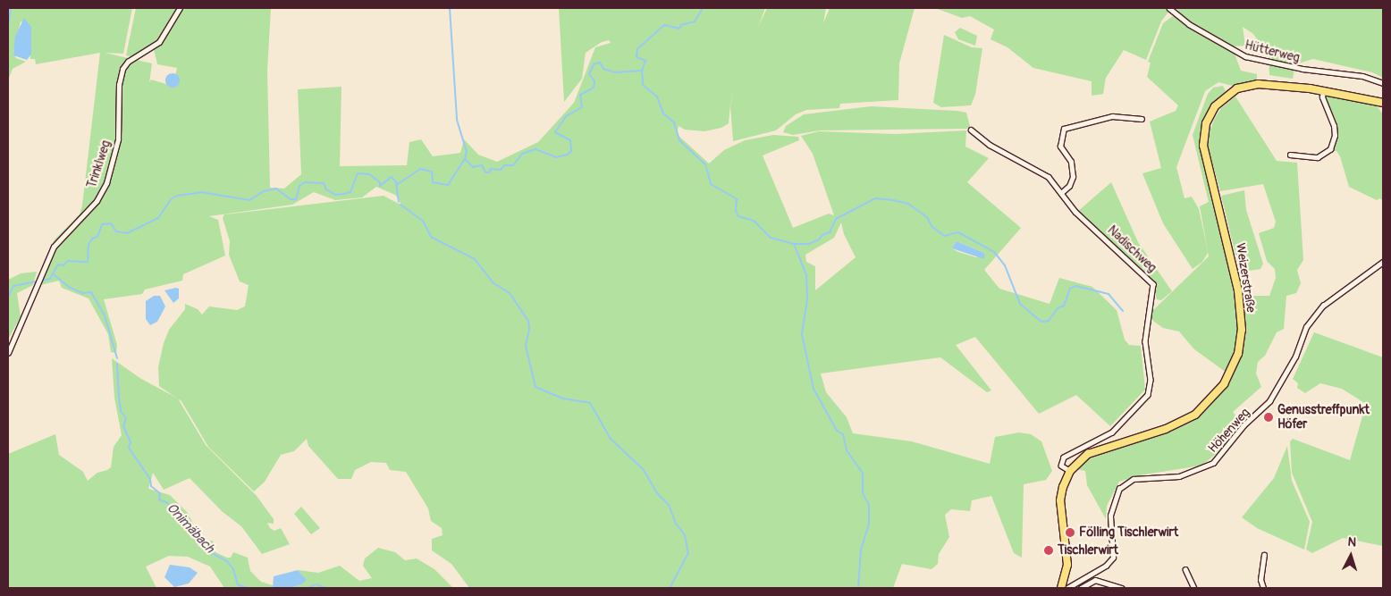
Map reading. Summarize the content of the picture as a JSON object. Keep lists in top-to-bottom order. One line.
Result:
{"streets":{"main road":["Weizerstraße"],"street":["Hütterweg","Trinklweg","Nadischweg","Höhenweg"]},"crossings":[["Nadischweg","Weizerstraße"]],"water":["Onimäbach"],"places":["Genusstreffpunkt Höfer","Fölling Tischlerwirt","Tischlerwirt"],"north":"top"}
